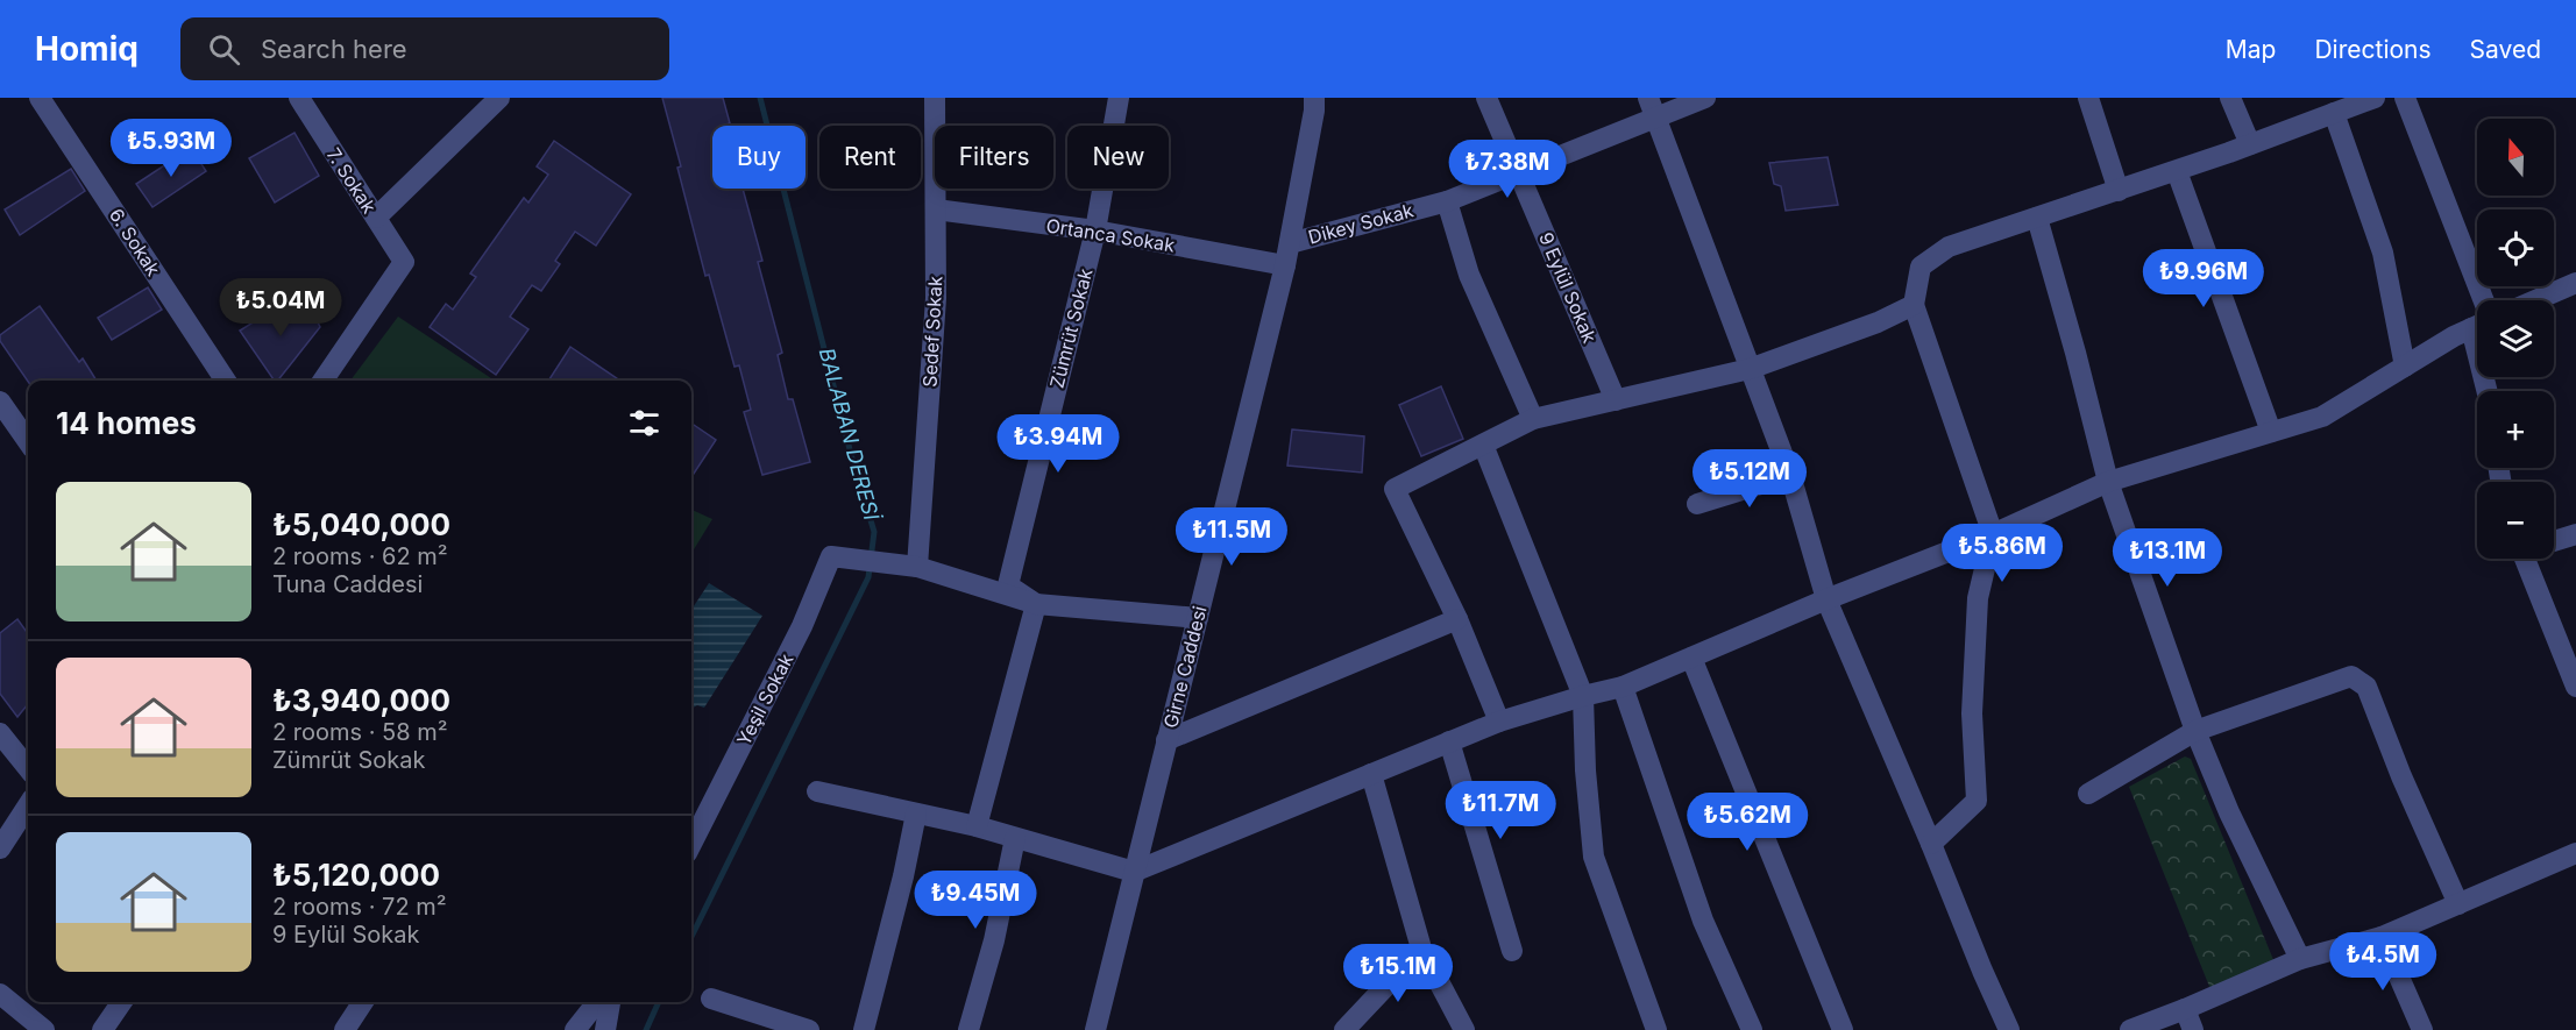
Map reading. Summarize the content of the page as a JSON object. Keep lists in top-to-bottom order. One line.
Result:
{"streets":{"street":["7. Sokak","Dikey Sokak","Ortanca Sokak","6. Sokak","9 Eylül Sokak","Zümrüt Sokak","Sedef Sokak","Girne Caddesi","Yeşil Sokak"]},"crossings":[["Dikey Sokak","9 Eylül Sokak"],["Dikey Sokak","Girne Caddesi"],["Ortanca Sokak","Zümrüt Sokak"],["Ortanca Sokak","Sedef Sokak"],["Ortanca Sokak","Girne Caddesi"],["Sedef Sokak","Yeşil Sokak"]],"water":["BALABAN DERESİ"],"north":"top","page":{"header":"Homiq","search":"Search here","nav":["Map","Directions","Saved"],"map_buttons":["+","−"],"price":["₺5.93M","₺7.38M","₺9.96M","₺5.04M","₺3.94M","₺5.12M","₺11.5M","₺5.86M","₺13.1M","₺11.7M","₺5.62M","₺9.45M","₺4.5M","₺15.1M"],"chip":["Buy","Rent","Filters","New"],"heading":"14 homes","list":[{"name":"₺5,040,000","note":"2 rooms · 62 m² · Tuna Caddesi"},{"name":"₺3,940,000","note":"2 rooms · 58 m² · Zümrüt Sokak"},{"name":"₺5,120,000","note":"2 rooms · 72 m² · 9 Eylül Sokak"}]}}
